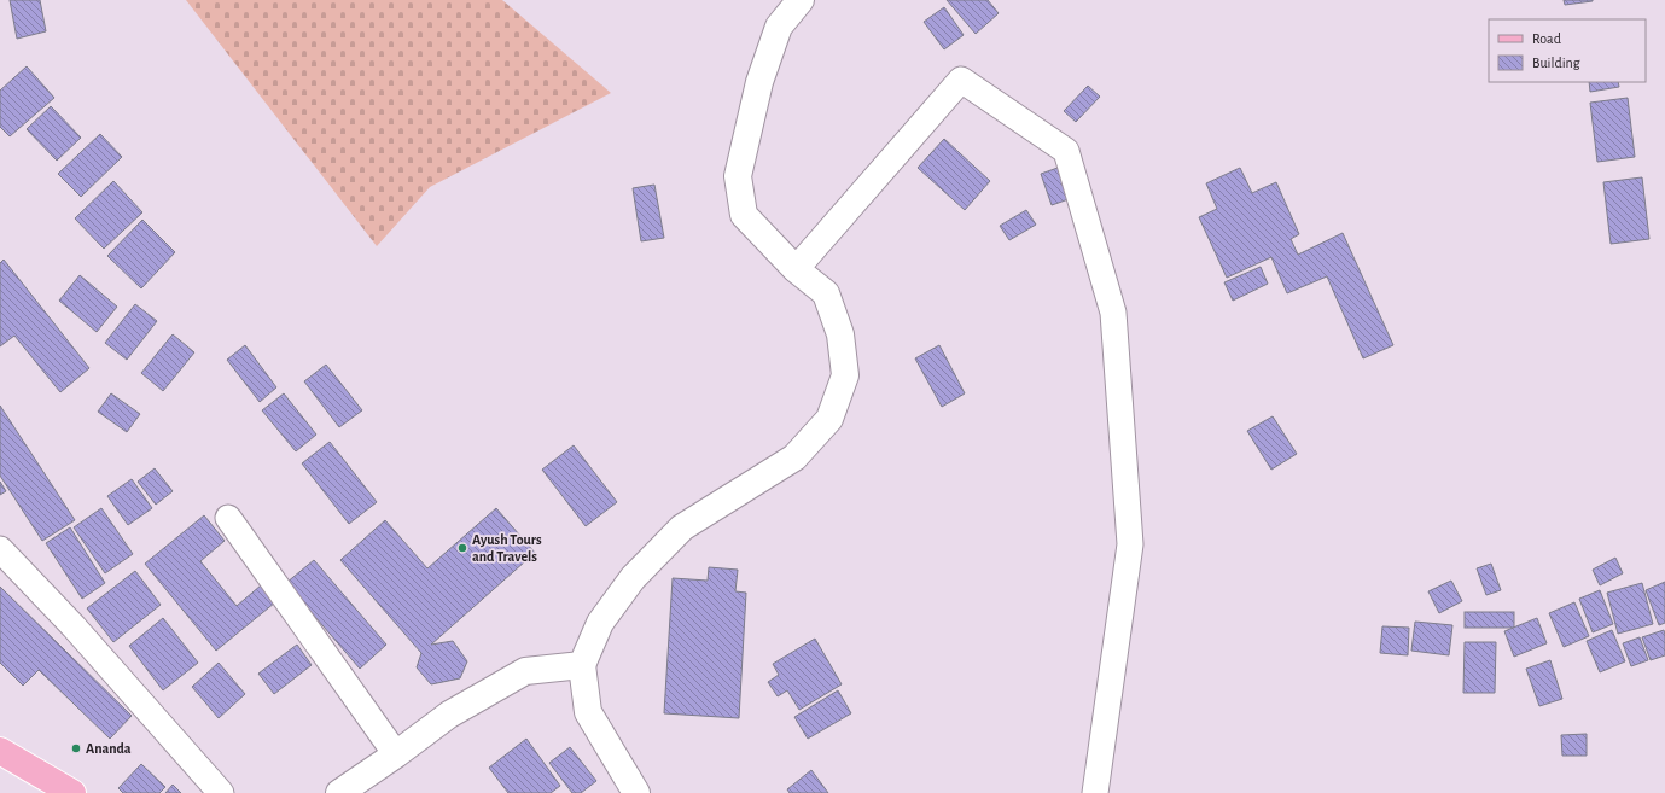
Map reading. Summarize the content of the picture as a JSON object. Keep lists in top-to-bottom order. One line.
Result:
{"places":["Ayush Tours and Travels","Ananda"],"legend":["Road","Building"]}
